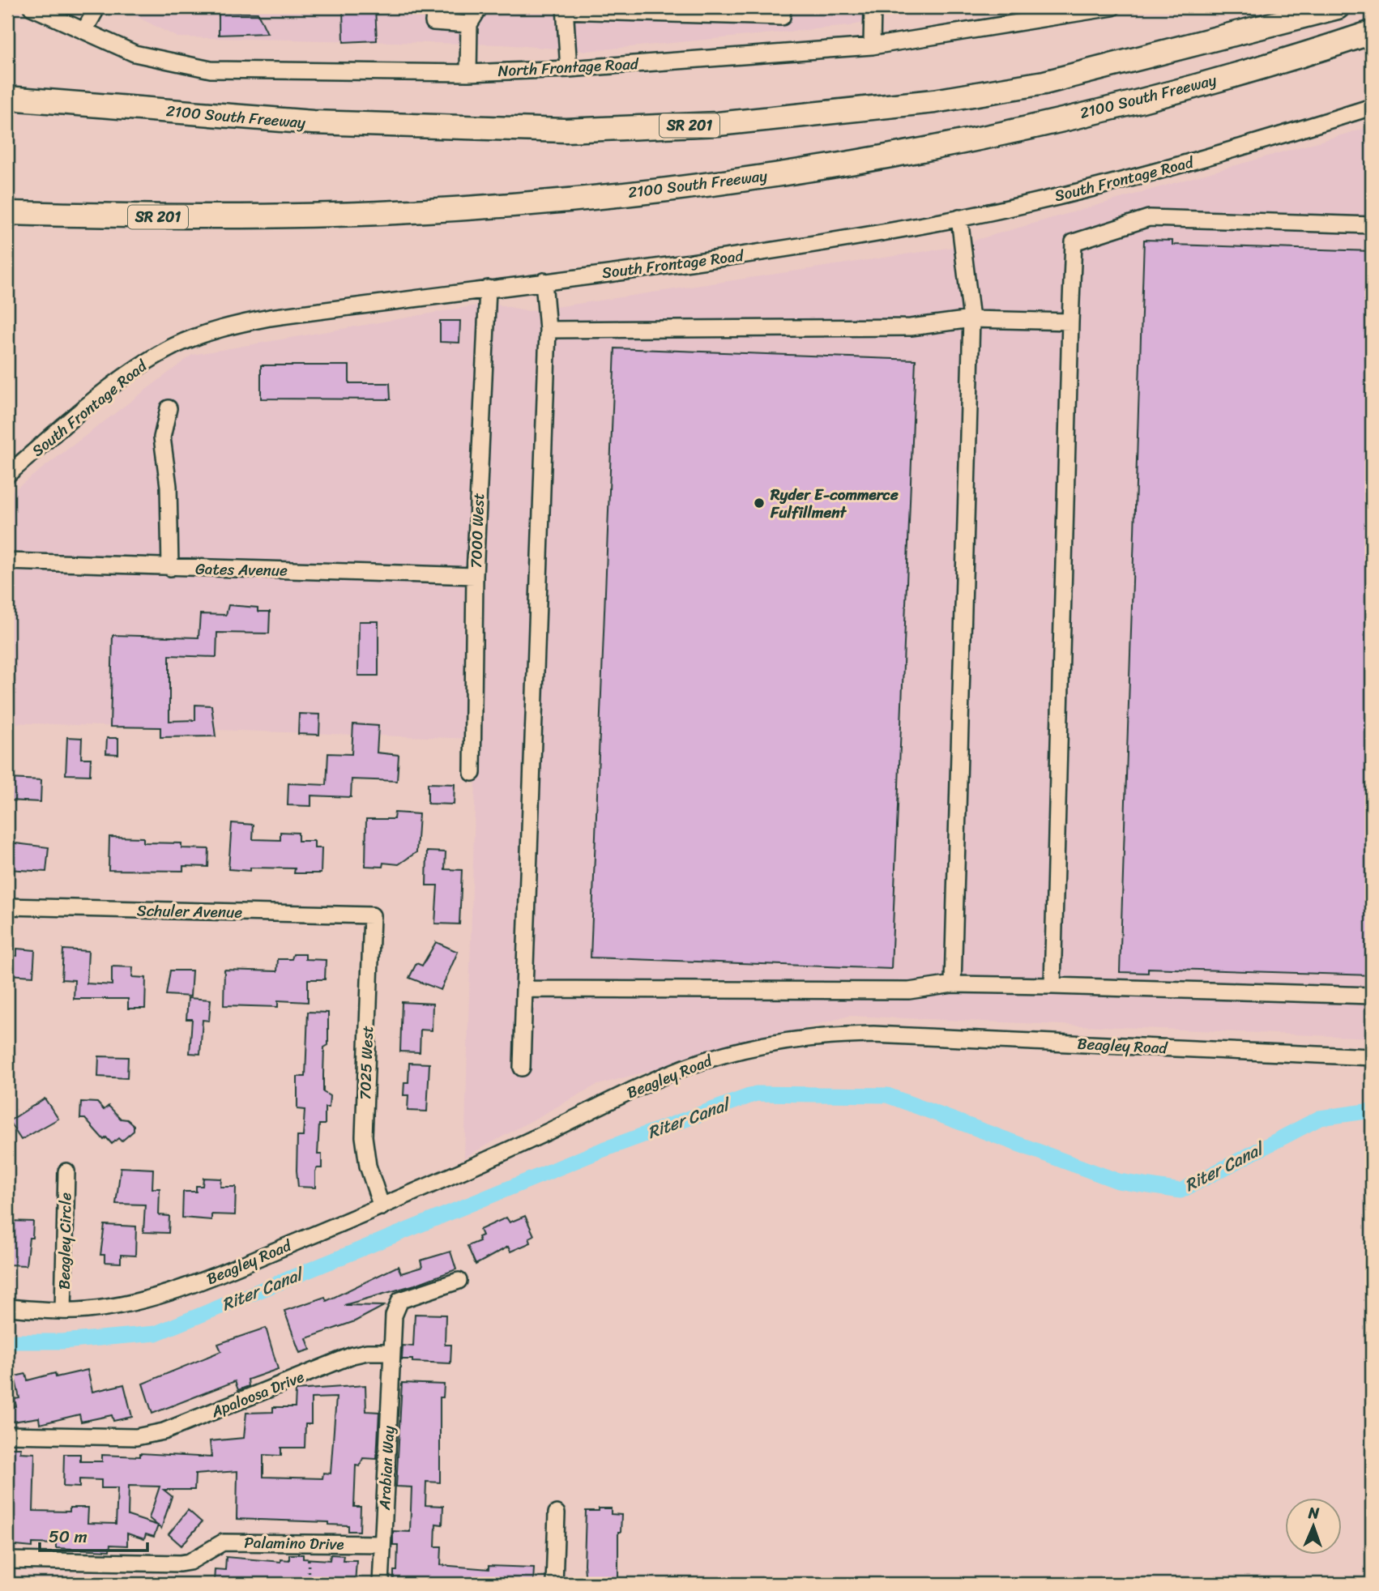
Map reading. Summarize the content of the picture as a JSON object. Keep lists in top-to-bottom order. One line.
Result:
{"streets":{"highway":["2100 South Freeway","SR 201"],"street":["North Frontage Road","South Frontage Road","7000 West","Gates Avenue","Schuler Avenue","Beagley Road","7025 West","Beagley Circle","Apaloosa Drive","Arabian Way","Palamino Drive"]},"crossings":[["South Frontage Road","7000 West"],["7000 West","Gates Avenue"],["Schuler Avenue","7025 West"],["Beagley Road","7025 West"],["Beagley Road","Beagley Circle"],["Apaloosa Drive","Arabian Way"],["Arabian Way","Palamino Drive"]],"water":["Riter Canal"],"places":["Ryder E-commerce Fulfillment"],"scale_bar":"50 m","north":"top"}
